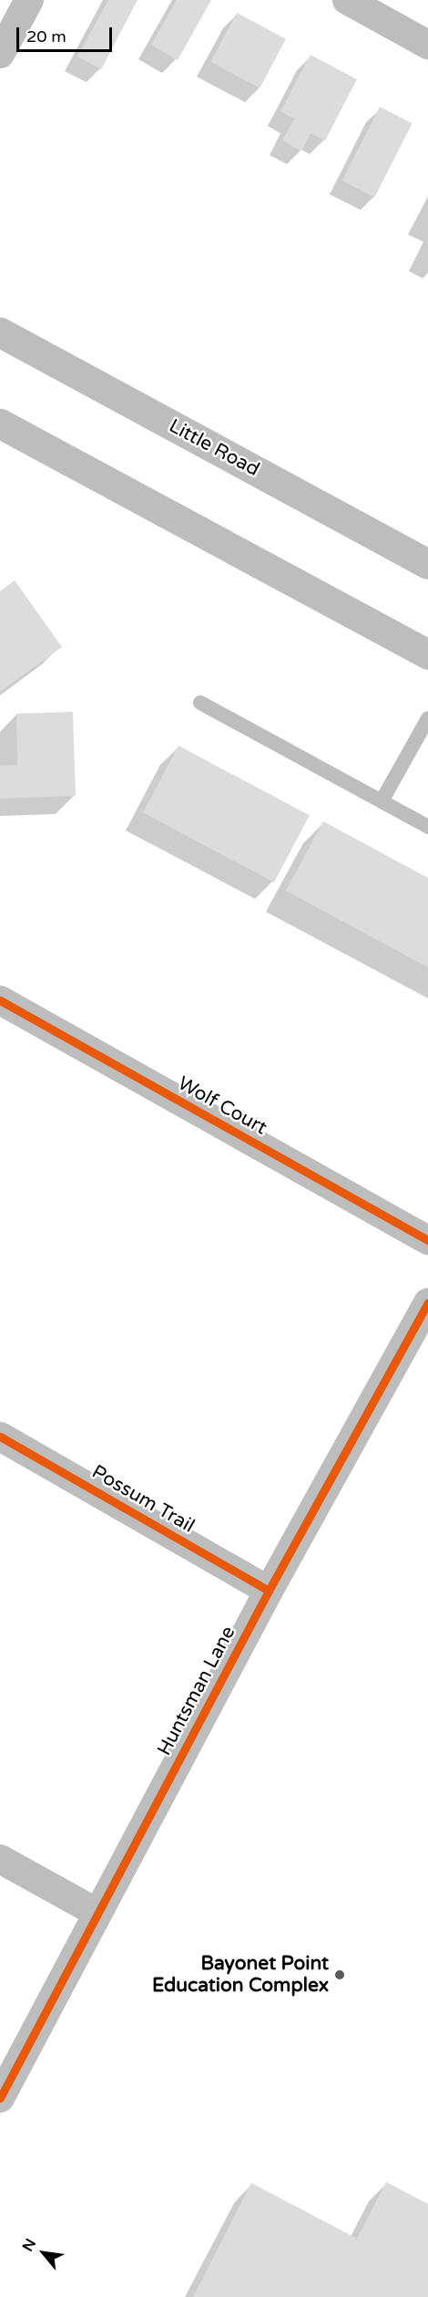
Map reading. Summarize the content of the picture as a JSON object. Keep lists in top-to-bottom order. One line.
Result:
{"streets":{"main road":["Little Road"],"street":["Wolf Court","Possum Trail","Huntsman Lane"]},"crossings":[["Possum Trail","Huntsman Lane"]],"places":["Bayonet Point Education Complex"],"scale_bar":"20 m","north":"top left"}
